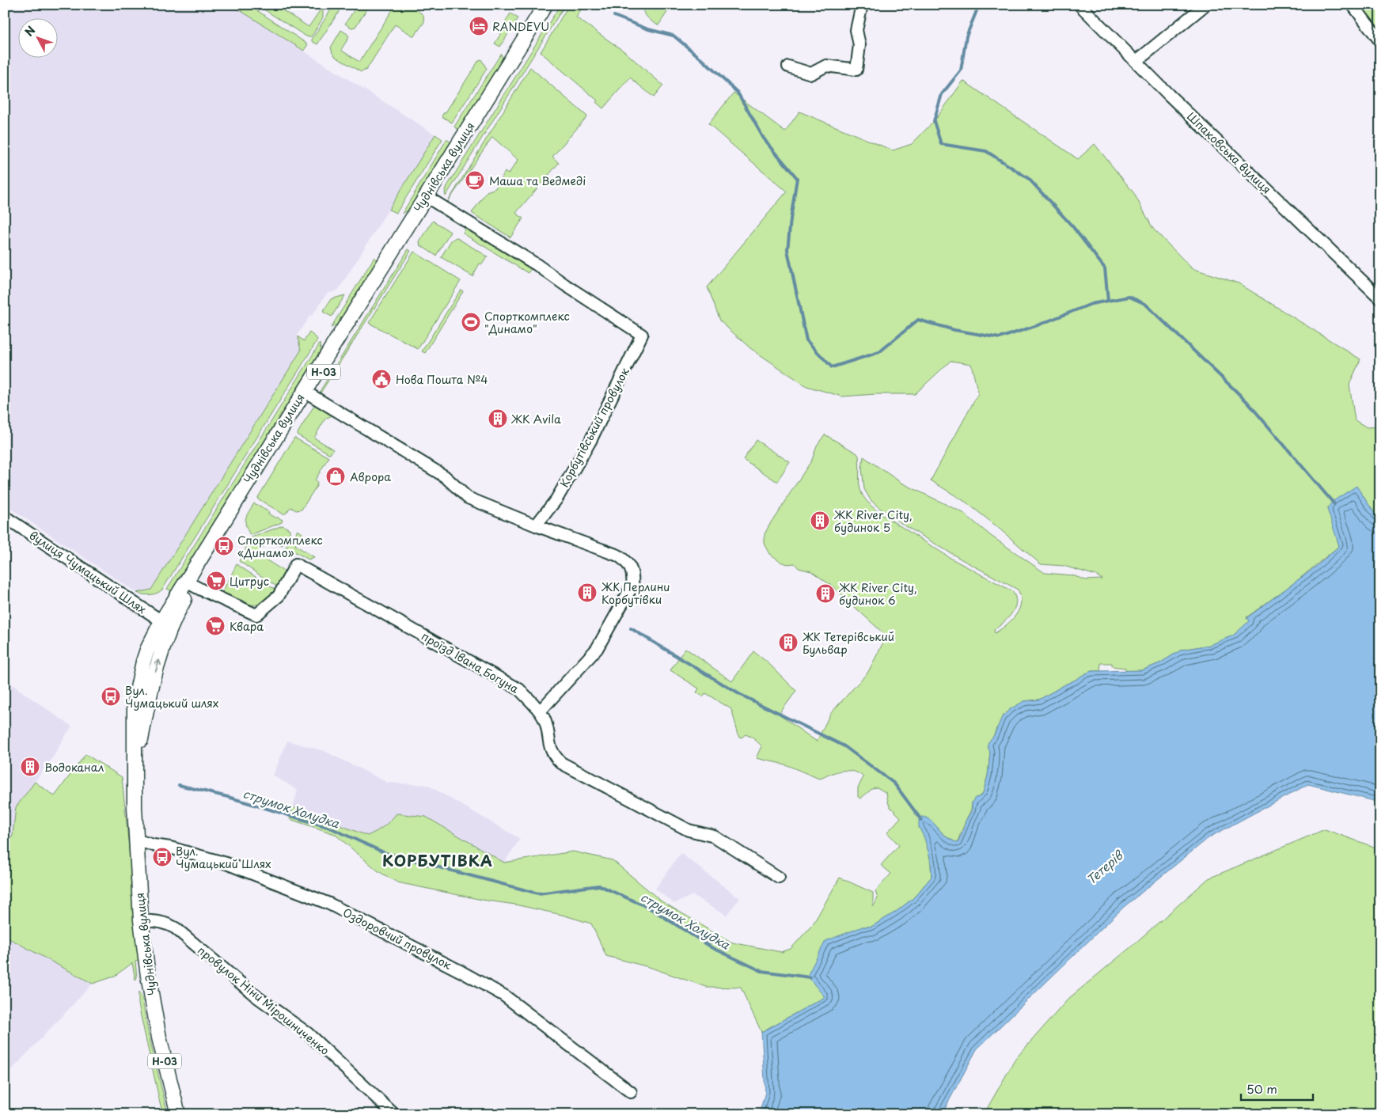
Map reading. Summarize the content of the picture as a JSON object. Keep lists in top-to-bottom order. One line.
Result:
{"streets":{"main road":["Чуднівська вулиця","Н-03"],"street":["Шпаковська вулиця","Корбутівський провулок","вулиця Чумацький Шлях","проїзд Івана Богуна","Оздоровчий провулок","провулок Ніни Мірошниченко"]},"crossings":[["Чуднівська вулиця","Корбутівський провулок"],["Чуднівська вулиця","вулиця Чумацький Шлях"],["Чуднівська вулиця","проїзд Івана Богуна"],["Чуднівська вулиця","Оздоровчий провулок"],["Чуднівська вулиця","провулок Ніни Мірошниченко"]],"districts":["КОРБУТІВКА"],"water":["струмок Холудка","Тетерів"],"places":{"hotel":["RANDEVU"],"cafe":["Маша та Ведмеді"],"sports":["Спорткомплекс \"Динамо\""],"public building":["Нова Пошта №4"],"building":["ЖК Avila","ЖК River City, будинок 5","ЖК Перлини Корбутівки","ЖК River City, будинок 6","ЖК Тетерівський Бульвар","Водоканал"],"shop":["Аврора"],"bus stop":["Спорткомплекс «Динамо»","Вул. Чумацький шлях","Вул. Чумацький Шлях"],"supermarket":["Цитрус","Квара"]},"scale_bar":"50 m","north":"top left"}
